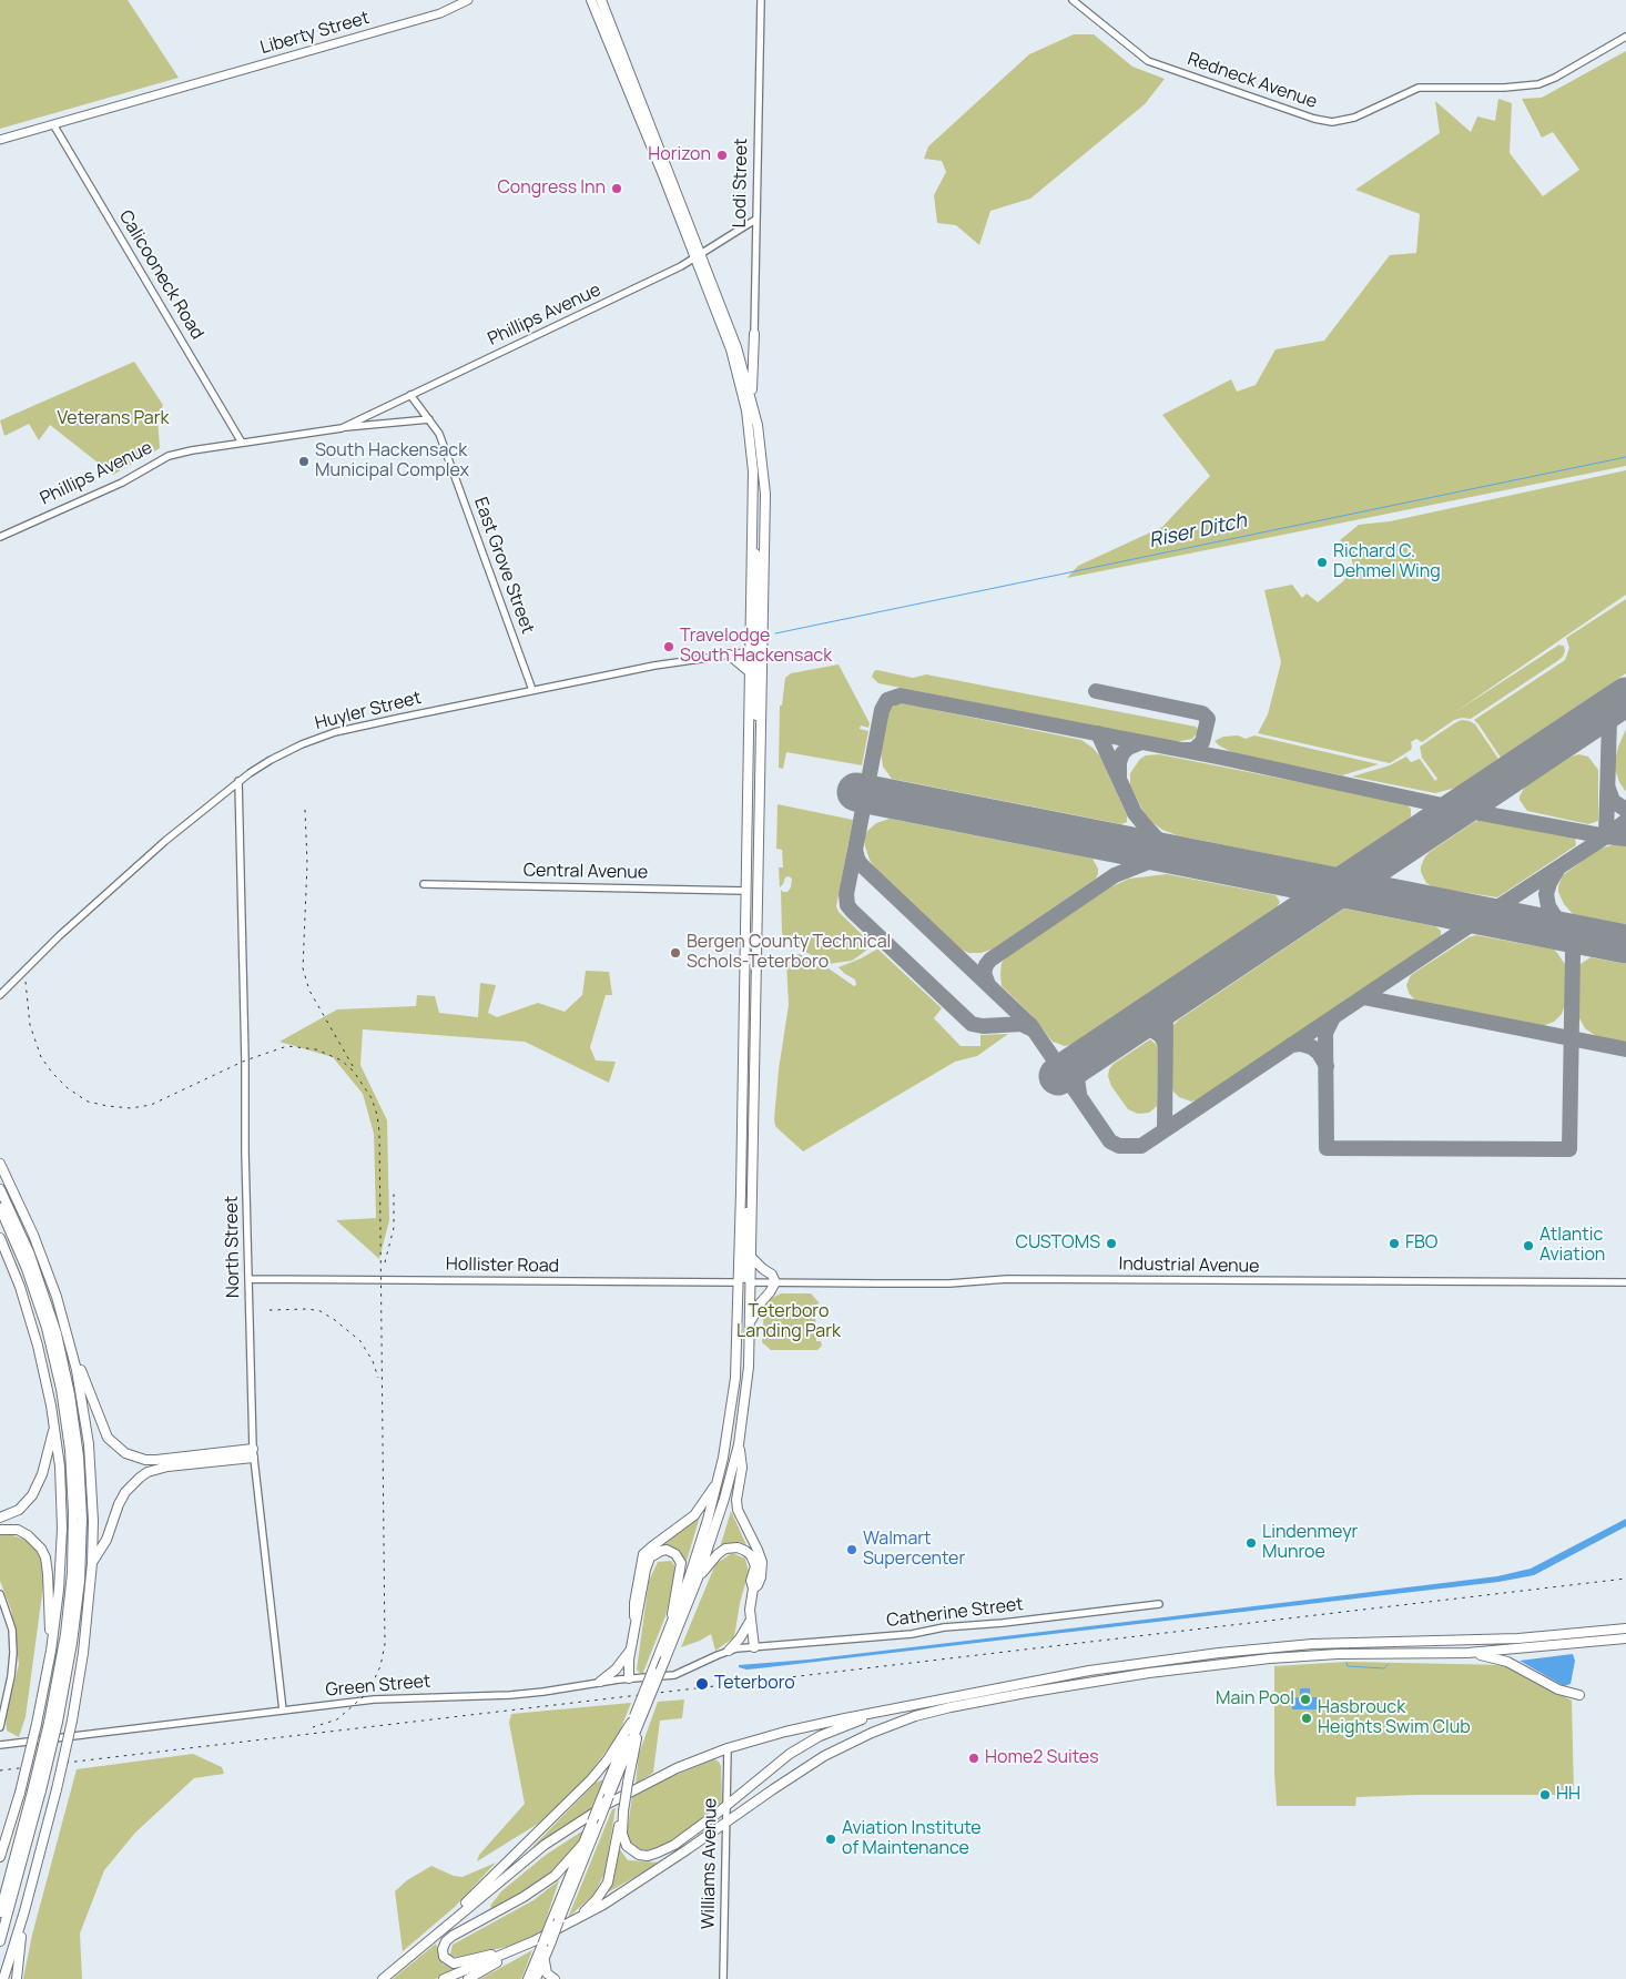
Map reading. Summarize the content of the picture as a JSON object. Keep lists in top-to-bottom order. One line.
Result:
{"streets":{"main road":["Liberty Street"],"street":["Redneck Avenue","Lodi Street","Calicooneck Road","Phillips Avenue","East Grove Street","Huyler Street","Central Avenue","North Street","Hollister Road","Industrial Avenue","Catherine Street","Green Street","Williams Avenue"]},"crossings":[["Liberty Street","Calicooneck Road"],["Lodi Street","Phillips Avenue"],["Calicooneck Road","Phillips Avenue"],["Phillips Avenue","East Grove Street"],["East Grove Street","Huyler Street"],["Huyler Street","North Street"],["North Street","Hollister Road"],["North Street","Green Street"],["Hollister Road","Industrial Avenue"],["Catherine Street","Green Street"]],"water":["Riser Ditch"],"parks":["Veterans Park","Teterboro Landing Park"],"places":["Horizon","Congress Inn","South Hackensack Municipal Complex","Richard C. Dehmel Wing","Travelodge South Hackensack","Bergen County Technical Schols-Teterboro","CUSTOMS","FBO","Atlantic Aviation","Lindenmeyr Munroe","Walmart Supercenter","Teterboro","Main Pool","Hasbrouck Heights Swim Club","Home2 Suites","HH","Aviation Institute of Maintenance"]}
